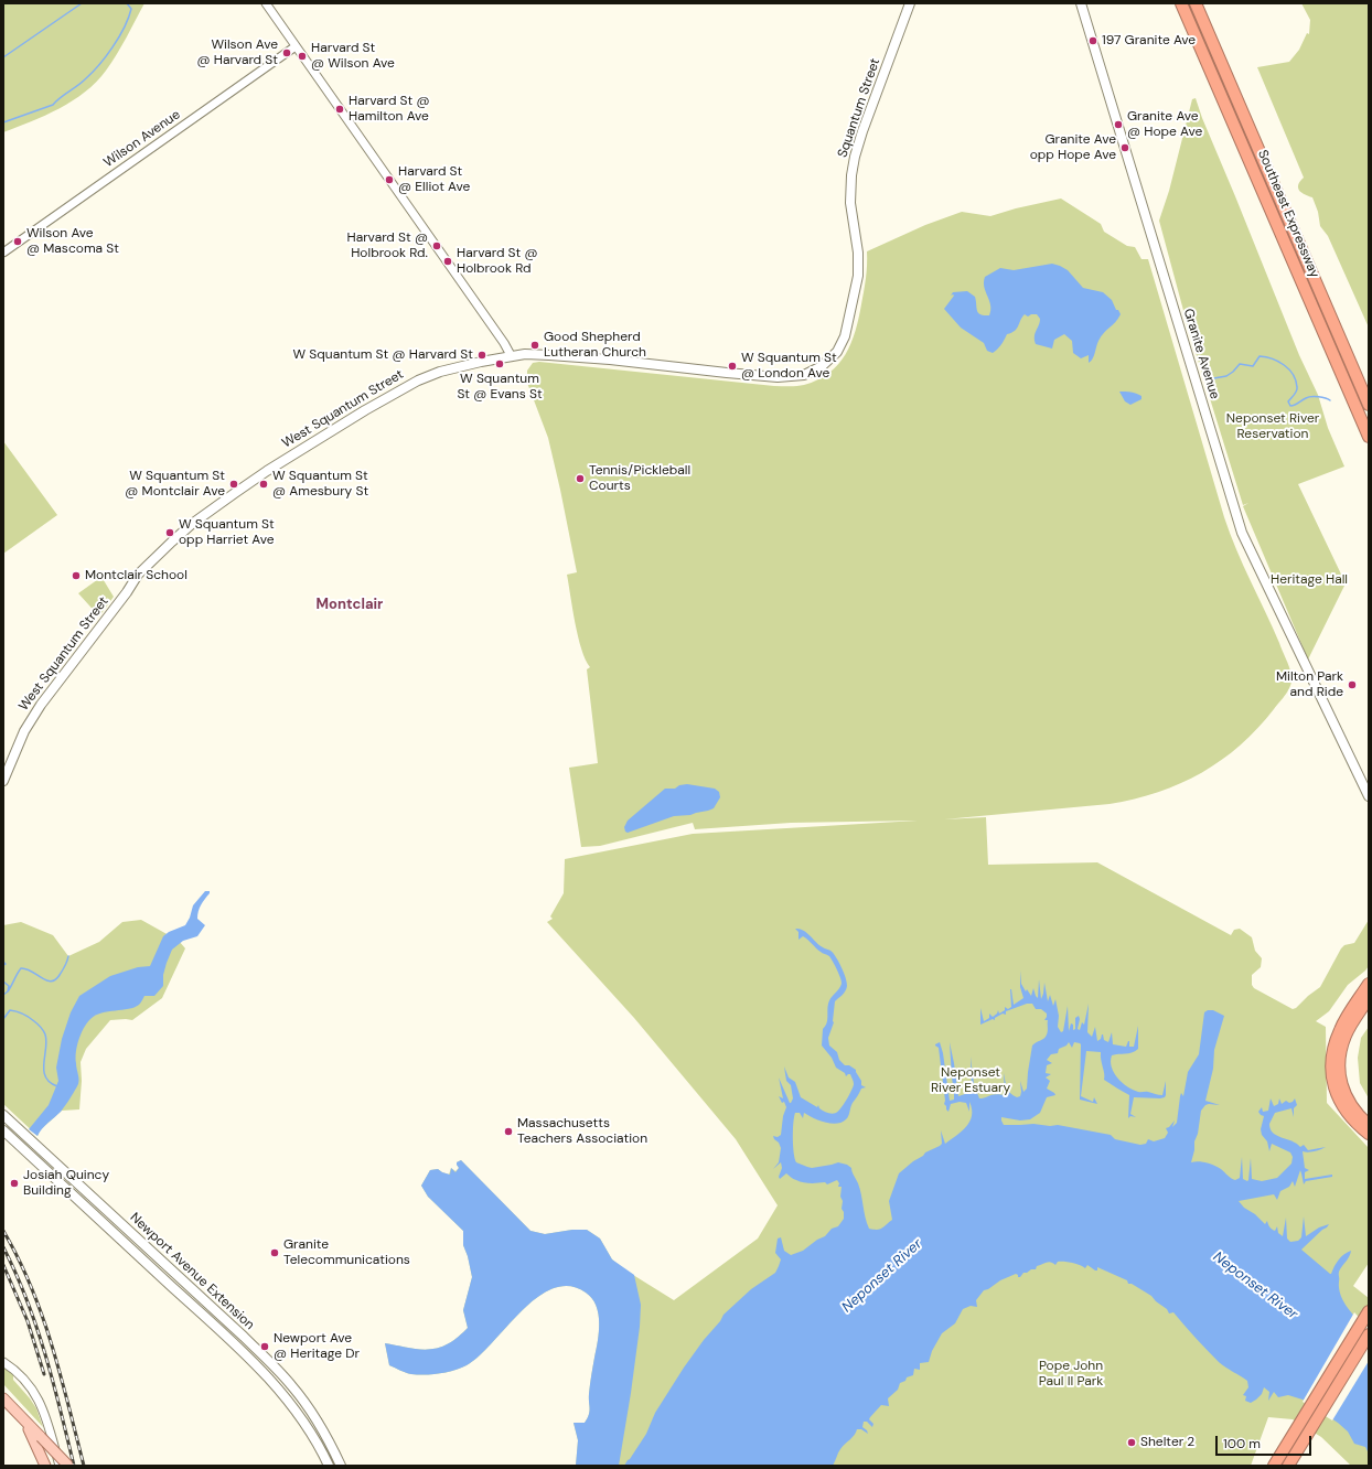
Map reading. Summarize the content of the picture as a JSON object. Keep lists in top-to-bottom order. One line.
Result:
{"streets":{"highway":["Southeast Expressway"],"main road":["Squantum Street","Granite Avenue","West Squantum Street","Newport Avenue Extension"],"street":["Wilson Avenue"]},"crossings":[["Squantum Street","West Squantum Street"]],"districts":["Montclair"],"water":["Neponset River"],"parks":["Neponset River Reservation","Heritage Hall","Neponset River Estuary","Pope John Paul II Park"],"places":["197 Granite Ave","Wilson Ave @ Harvard St","Harvard St @ Wilson Ave","Harvard St @ Hamilton Ave","Granite Ave @ Hope Ave","Granite Ave opp Hope Ave","Harvard St @ Elliot Ave","Wilson Ave @ Mascoma St","Harvard St @ Holbrook Rd.","Harvard St @ Holbrook Rd","Good Shepherd Lutheran Church","W Squantum St @ Harvard St","W Squantum St @ Evans St","W Squantum St @ London Ave","Tennis/Pickleball Courts","W Squantum St @ Montclair Ave","W Squantum St @ Amesbury St","W Squantum St opp Harriet Ave","Montclair School","Milton Park and Ride","Massachusetts Teachers Association","Josiah Quincy Building","Granite Telecommunications","Newport Ave @ Heritage Dr","Shelter 2"],"scale_bar":"100 m"}
